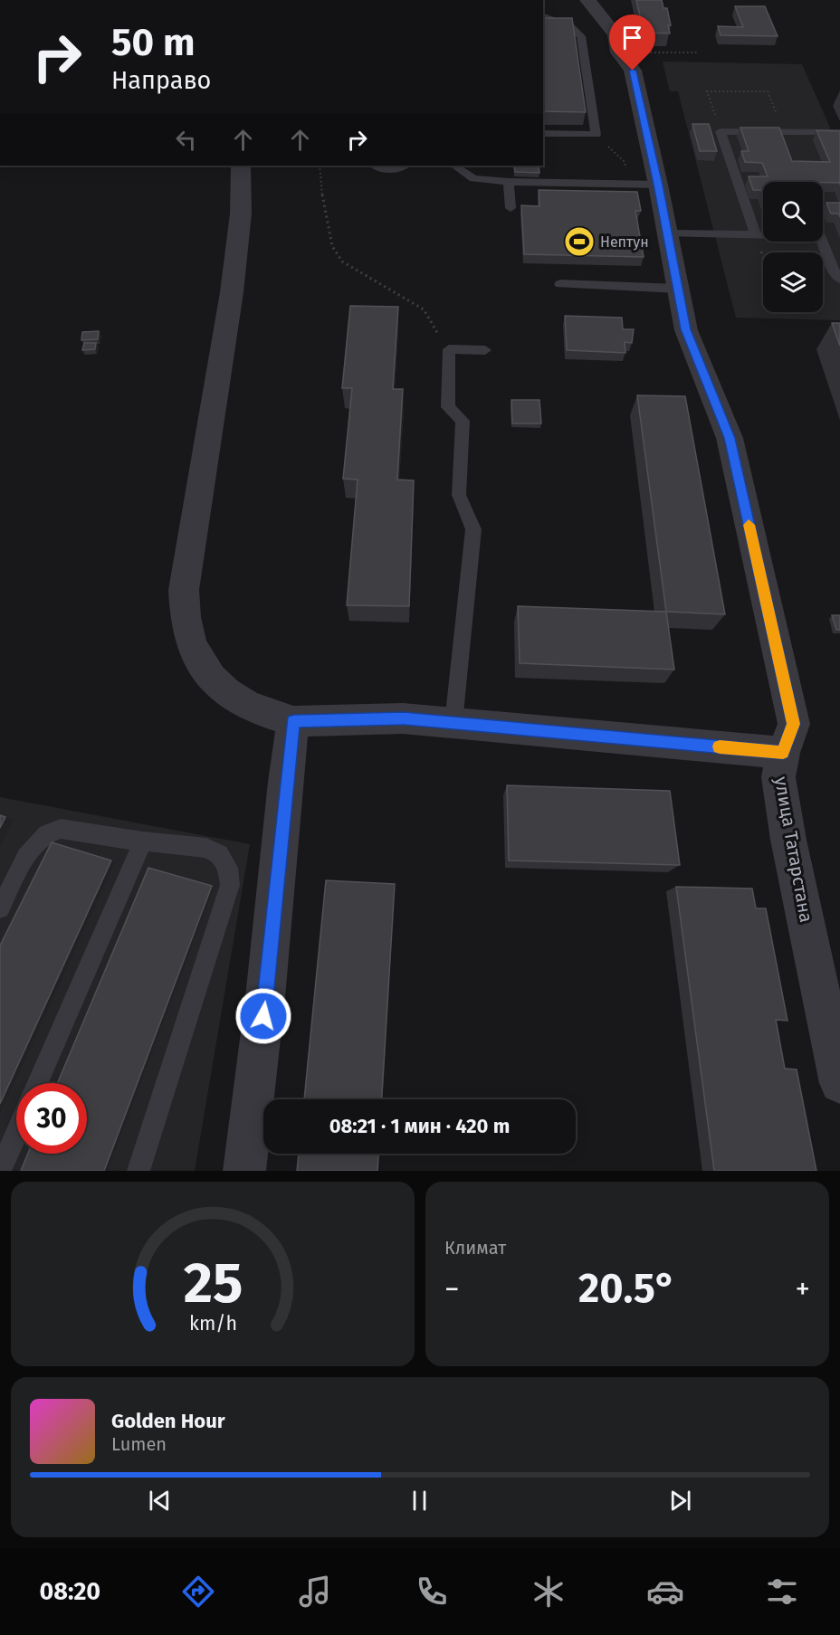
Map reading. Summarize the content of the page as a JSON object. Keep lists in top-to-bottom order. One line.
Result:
{"streets":{"street":["улица Татарстана"]},"places":{"sports":["Нептун"]},"page":{"turn":["50 m","Направо"],"limit":"30","trip":"08:21 · 1 мин · 420 m","tile":"Климат","heat":["−","20.5°","+"],"song":["Golden Hour","Lumen"],"tabs":"08:20","gauge":["25","km/h"]}}
